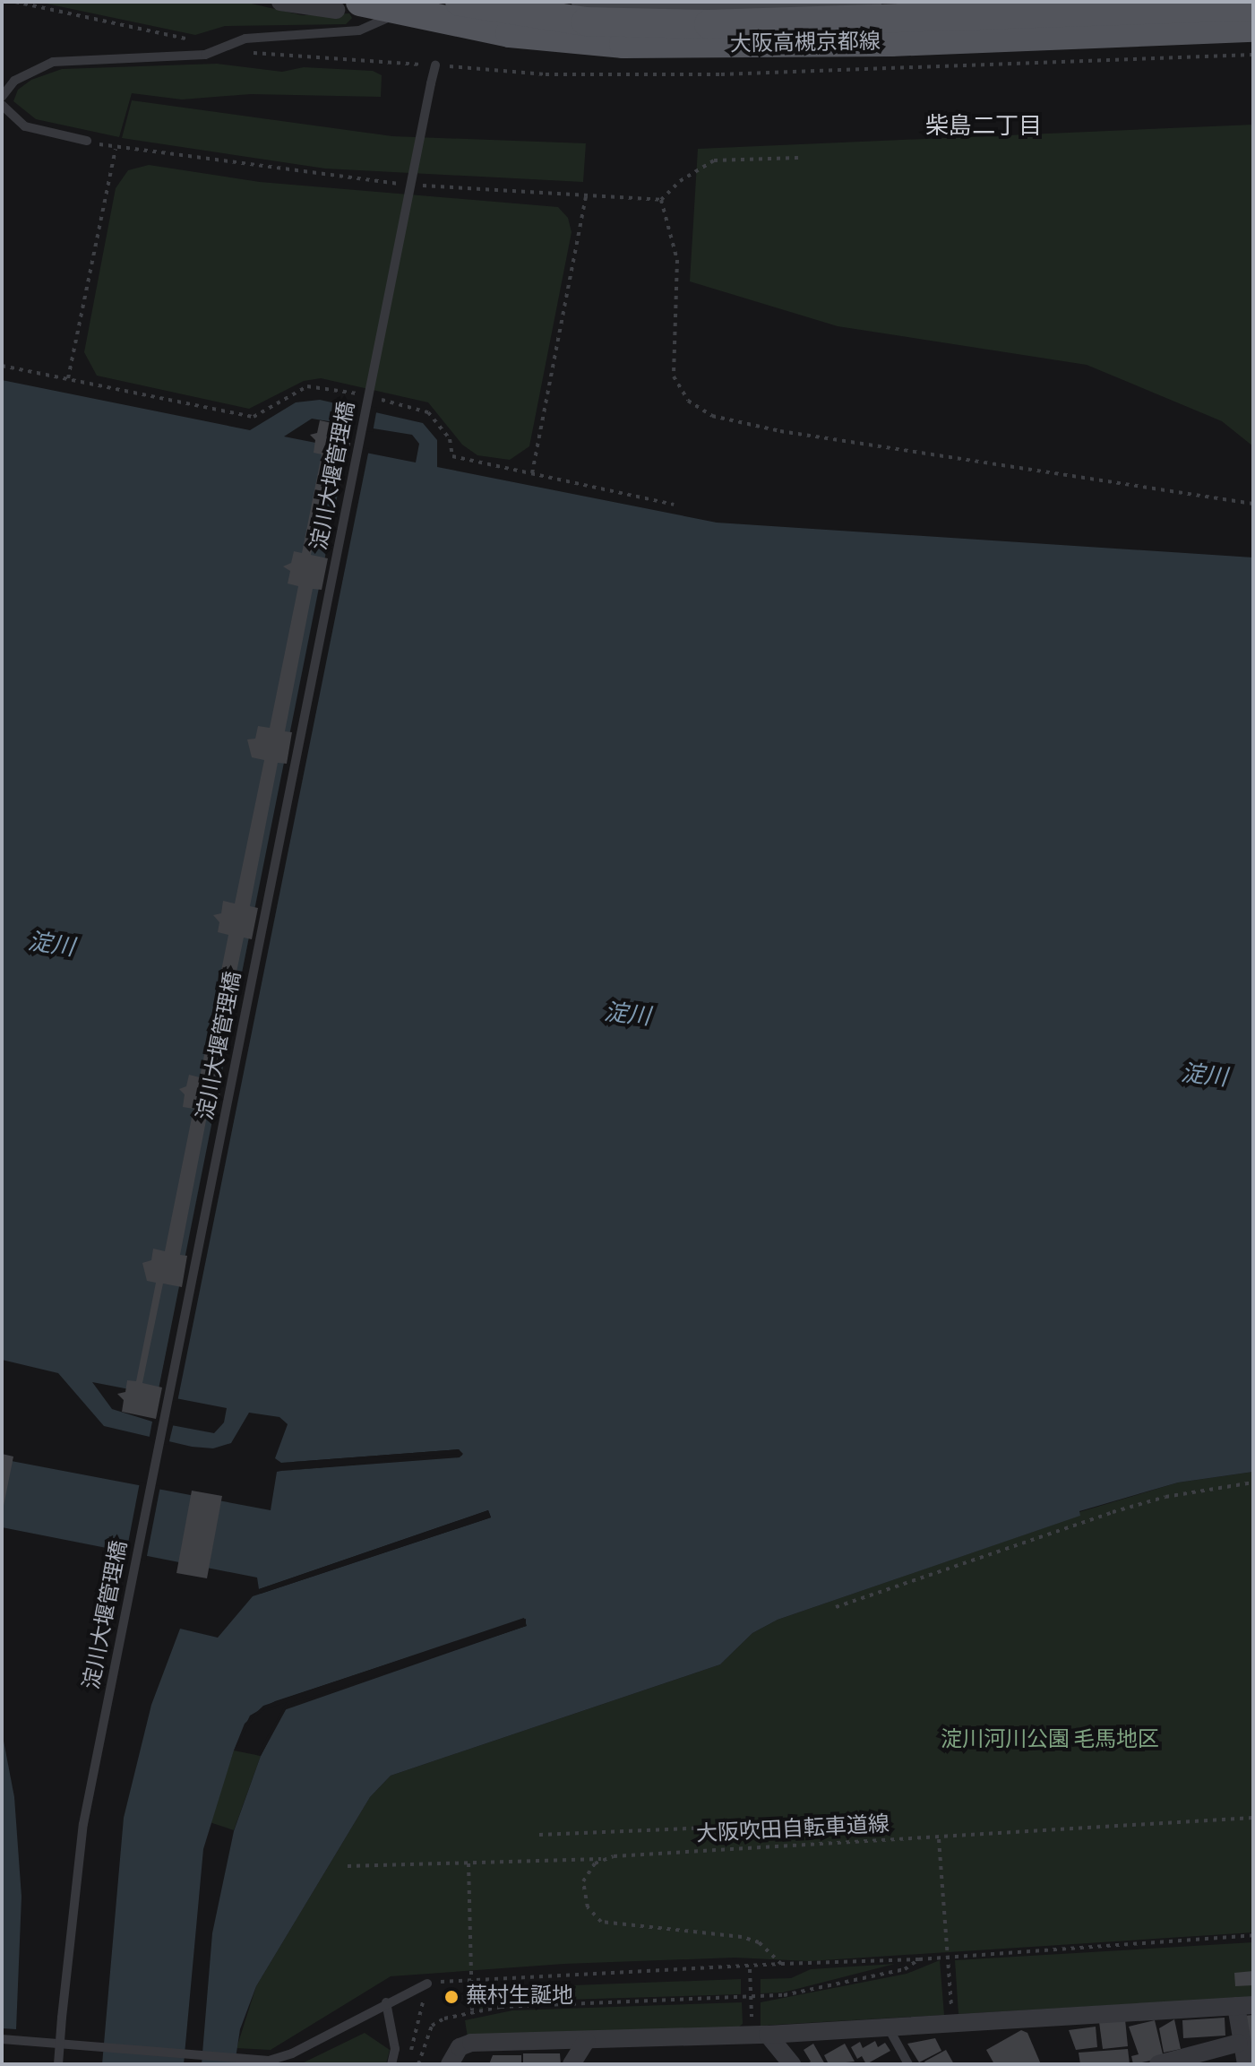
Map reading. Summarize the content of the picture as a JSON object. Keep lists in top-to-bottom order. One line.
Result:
{"streets":{"main road":["大阪高槻京都線"],"lane":["淀川大堰管理橋"],"path":["大阪吹田自転車道線"]},"districts":["柴島二丁目"],"water":["淀川"],"parks":["淀川河川公園 毛馬地区"],"places":["蕪村生誕地"]}
